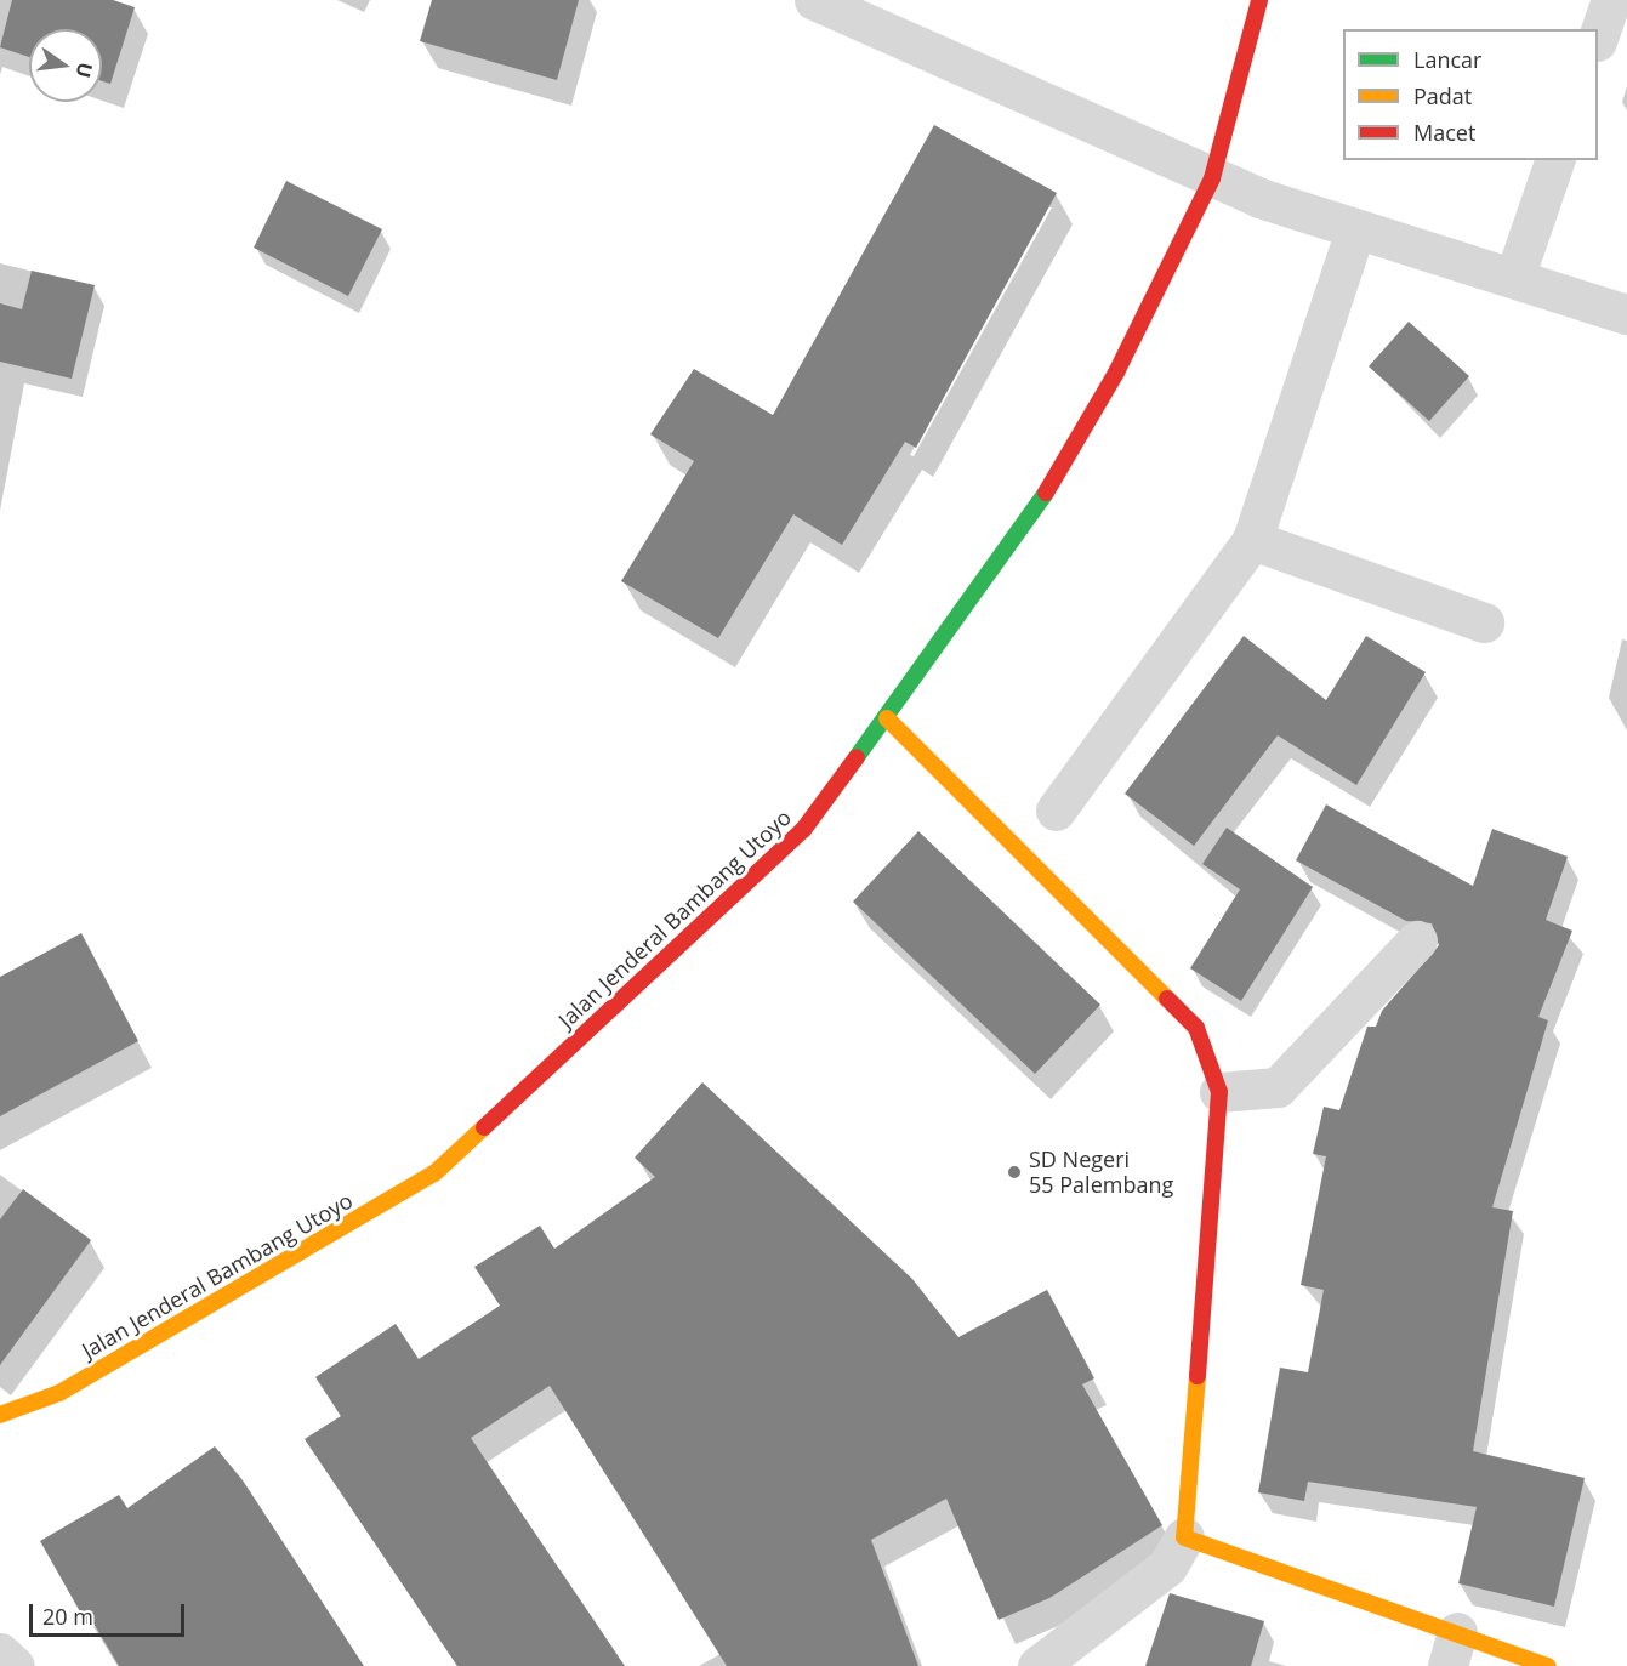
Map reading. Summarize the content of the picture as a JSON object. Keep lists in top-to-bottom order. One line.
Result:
{"streets":{"street":["Jalan Jenderal Bambang Utoyo"]},"places":["SD Negeri 55 Palembang"],"legend":["Lancar","Padat","Macet"],"scale_bar":"20 m","north":"right"}
